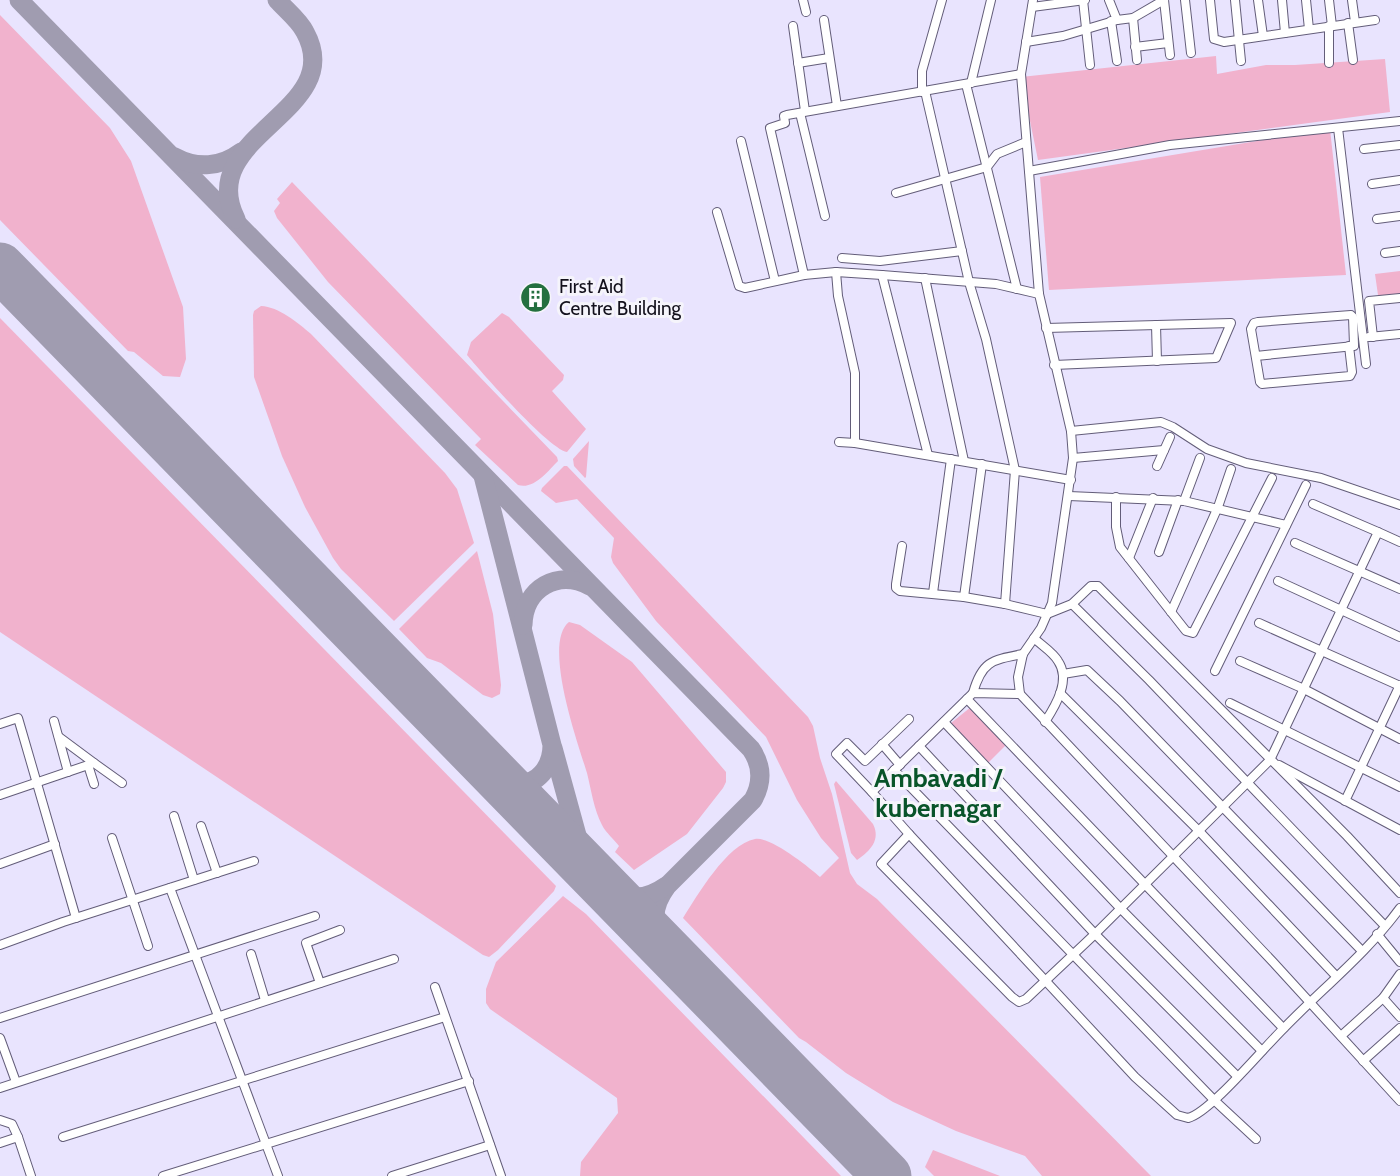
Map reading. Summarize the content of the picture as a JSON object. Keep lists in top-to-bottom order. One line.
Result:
{"districts":["Ambavadi / kubernagar"],"places":{"building":["First Aid Centre Building"]}}
